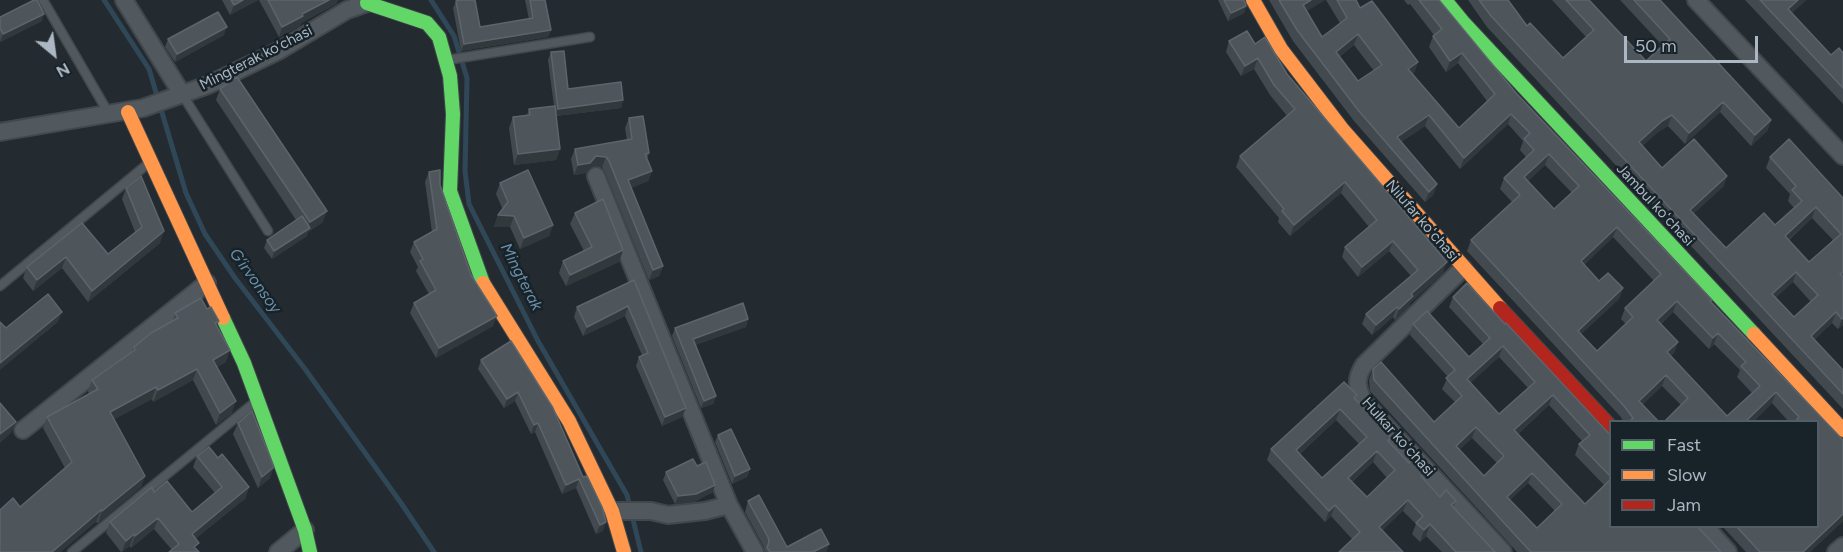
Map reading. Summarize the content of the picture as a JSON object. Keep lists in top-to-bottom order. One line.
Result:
{"streets":{"street":["Mingterak ko‘chasi","Jambul koʻchasi","Nilufar koʻchasi","Hulkar koʻchasi"]},"crossings":[["Nilufar koʻchasi","Hulkar koʻchasi"]],"water":["Mingterak","G‘irvonsoy"],"legend":["Fast","Slow","Jam"],"scale_bar":"50 m","north":"bottom right"}
